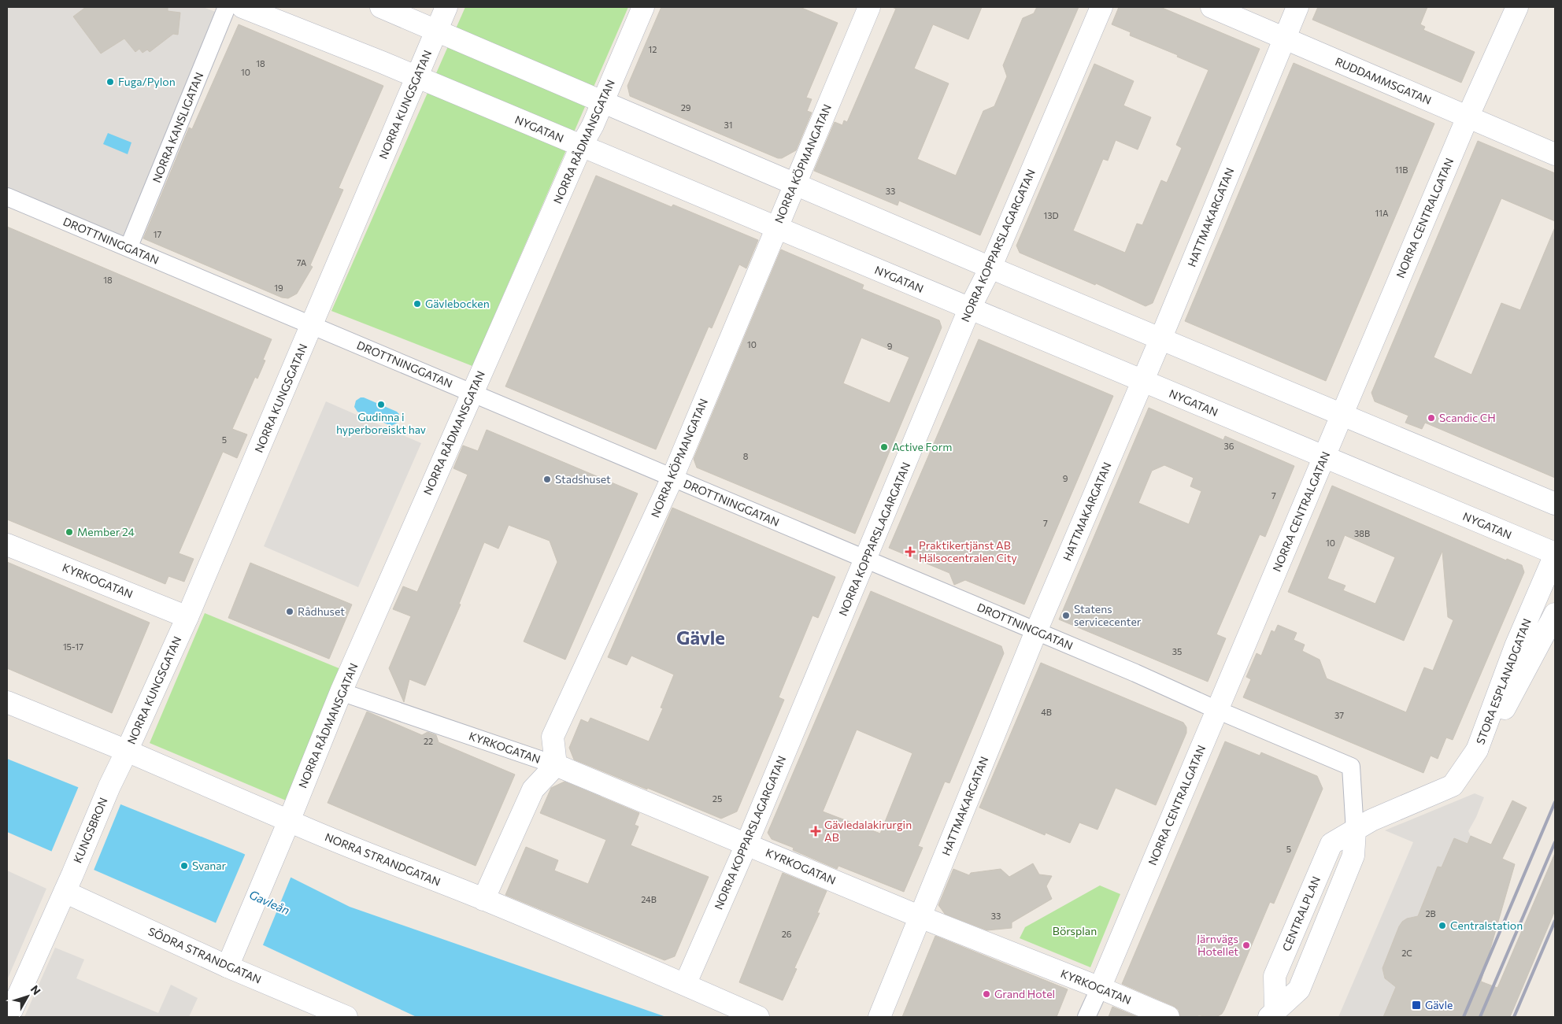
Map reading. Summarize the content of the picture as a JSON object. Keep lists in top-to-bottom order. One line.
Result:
{"streets":{"street":["RUDDAMMSGATAN","NORRA KUNGSGATAN","NORRA KANSLIGATAN","NYGATAN","NORRA RÅDMANSGATAN","NORRA KÖPMANGATAN","HATTMAKARGATAN","NORRA CENTRALGATAN","DROTTNINGGATAN","NORRA KOPPARSLAGARGATAN","KYRKOGATAN","STORA ESPLANADGATAN","KUNGSBRON","NORRA STRANDGATAN","CENTRALPLAN","SÖDRA STRANDGATAN"]},"crossings":[["RUDDAMMSGATAN","HATTMAKARGATAN"],["RUDDAMMSGATAN","NORRA CENTRALGATAN"],["NORRA KUNGSGATAN","NYGATAN"],["NORRA KUNGSGATAN","DROTTNINGGATAN"],["NORRA KUNGSGATAN","KYRKOGATAN"],["NORRA KUNGSGATAN","KUNGSBRON"],["NORRA KUNGSGATAN","NORRA STRANDGATAN"],["NORRA KANSLIGATAN","DROTTNINGGATAN"],["NYGATAN","NORRA RÅDMANSGATAN"],["NYGATAN","NORRA KÖPMANGATAN"],["NYGATAN","HATTMAKARGATAN"],["NYGATAN","NORRA CENTRALGATAN"],["NYGATAN","NORRA KOPPARSLAGARGATAN"],["NYGATAN","STORA ESPLANADGATAN"],["NORRA RÅDMANSGATAN","DROTTNINGGATAN"],["NORRA RÅDMANSGATAN","KYRKOGATAN"],["NORRA RÅDMANSGATAN","NORRA STRANDGATAN"],["NORRA RÅDMANSGATAN","SÖDRA STRANDGATAN"],["NORRA KÖPMANGATAN","DROTTNINGGATAN"],["NORRA KÖPMANGATAN","KYRKOGATAN"],["HATTMAKARGATAN","DROTTNINGGATAN"],["HATTMAKARGATAN","KYRKOGATAN"],["NORRA CENTRALGATAN","DROTTNINGGATAN"],["NORRA CENTRALGATAN","KYRKOGATAN"],["DROTTNINGGATAN","NORRA KOPPARSLAGARGATAN"],["DROTTNINGGATAN","CENTRALPLAN"],["NORRA KOPPARSLAGARGATAN","KYRKOGATAN"],["NORRA KOPPARSLAGARGATAN","NORRA STRANDGATAN"],["STORA ESPLANADGATAN","CENTRALPLAN"],["KUNGSBRON","SÖDRA STRANDGATAN"]],"districts":["Gävle"],"water":["Gavleån"],"parks":["Börsplan"],"places":{"other":["Fuga/Pylon","Gävlebocken","Gudinna i hyperboreiskt hav","Scandic CH","Active Form","Stadshuset","Member 24","Rådhuset","Statens servicecenter","Svanar","Centralstation","Järnvägs Hotellet","Grand Hotel"],"health":["Praktikertjänst AB Hälsocentralen City","Gävledalakirurgin AB"],"transit":["Gävle"]},"house_numbers":["12","18","10","29","31","11B","33","11A","13D","17","7A","18","19","10","9","5","36","8","9","7","7","38B","10","15-17","35","4B","37","22","25","5","24B","2B","33","26","2C"],"north":"top right"}
